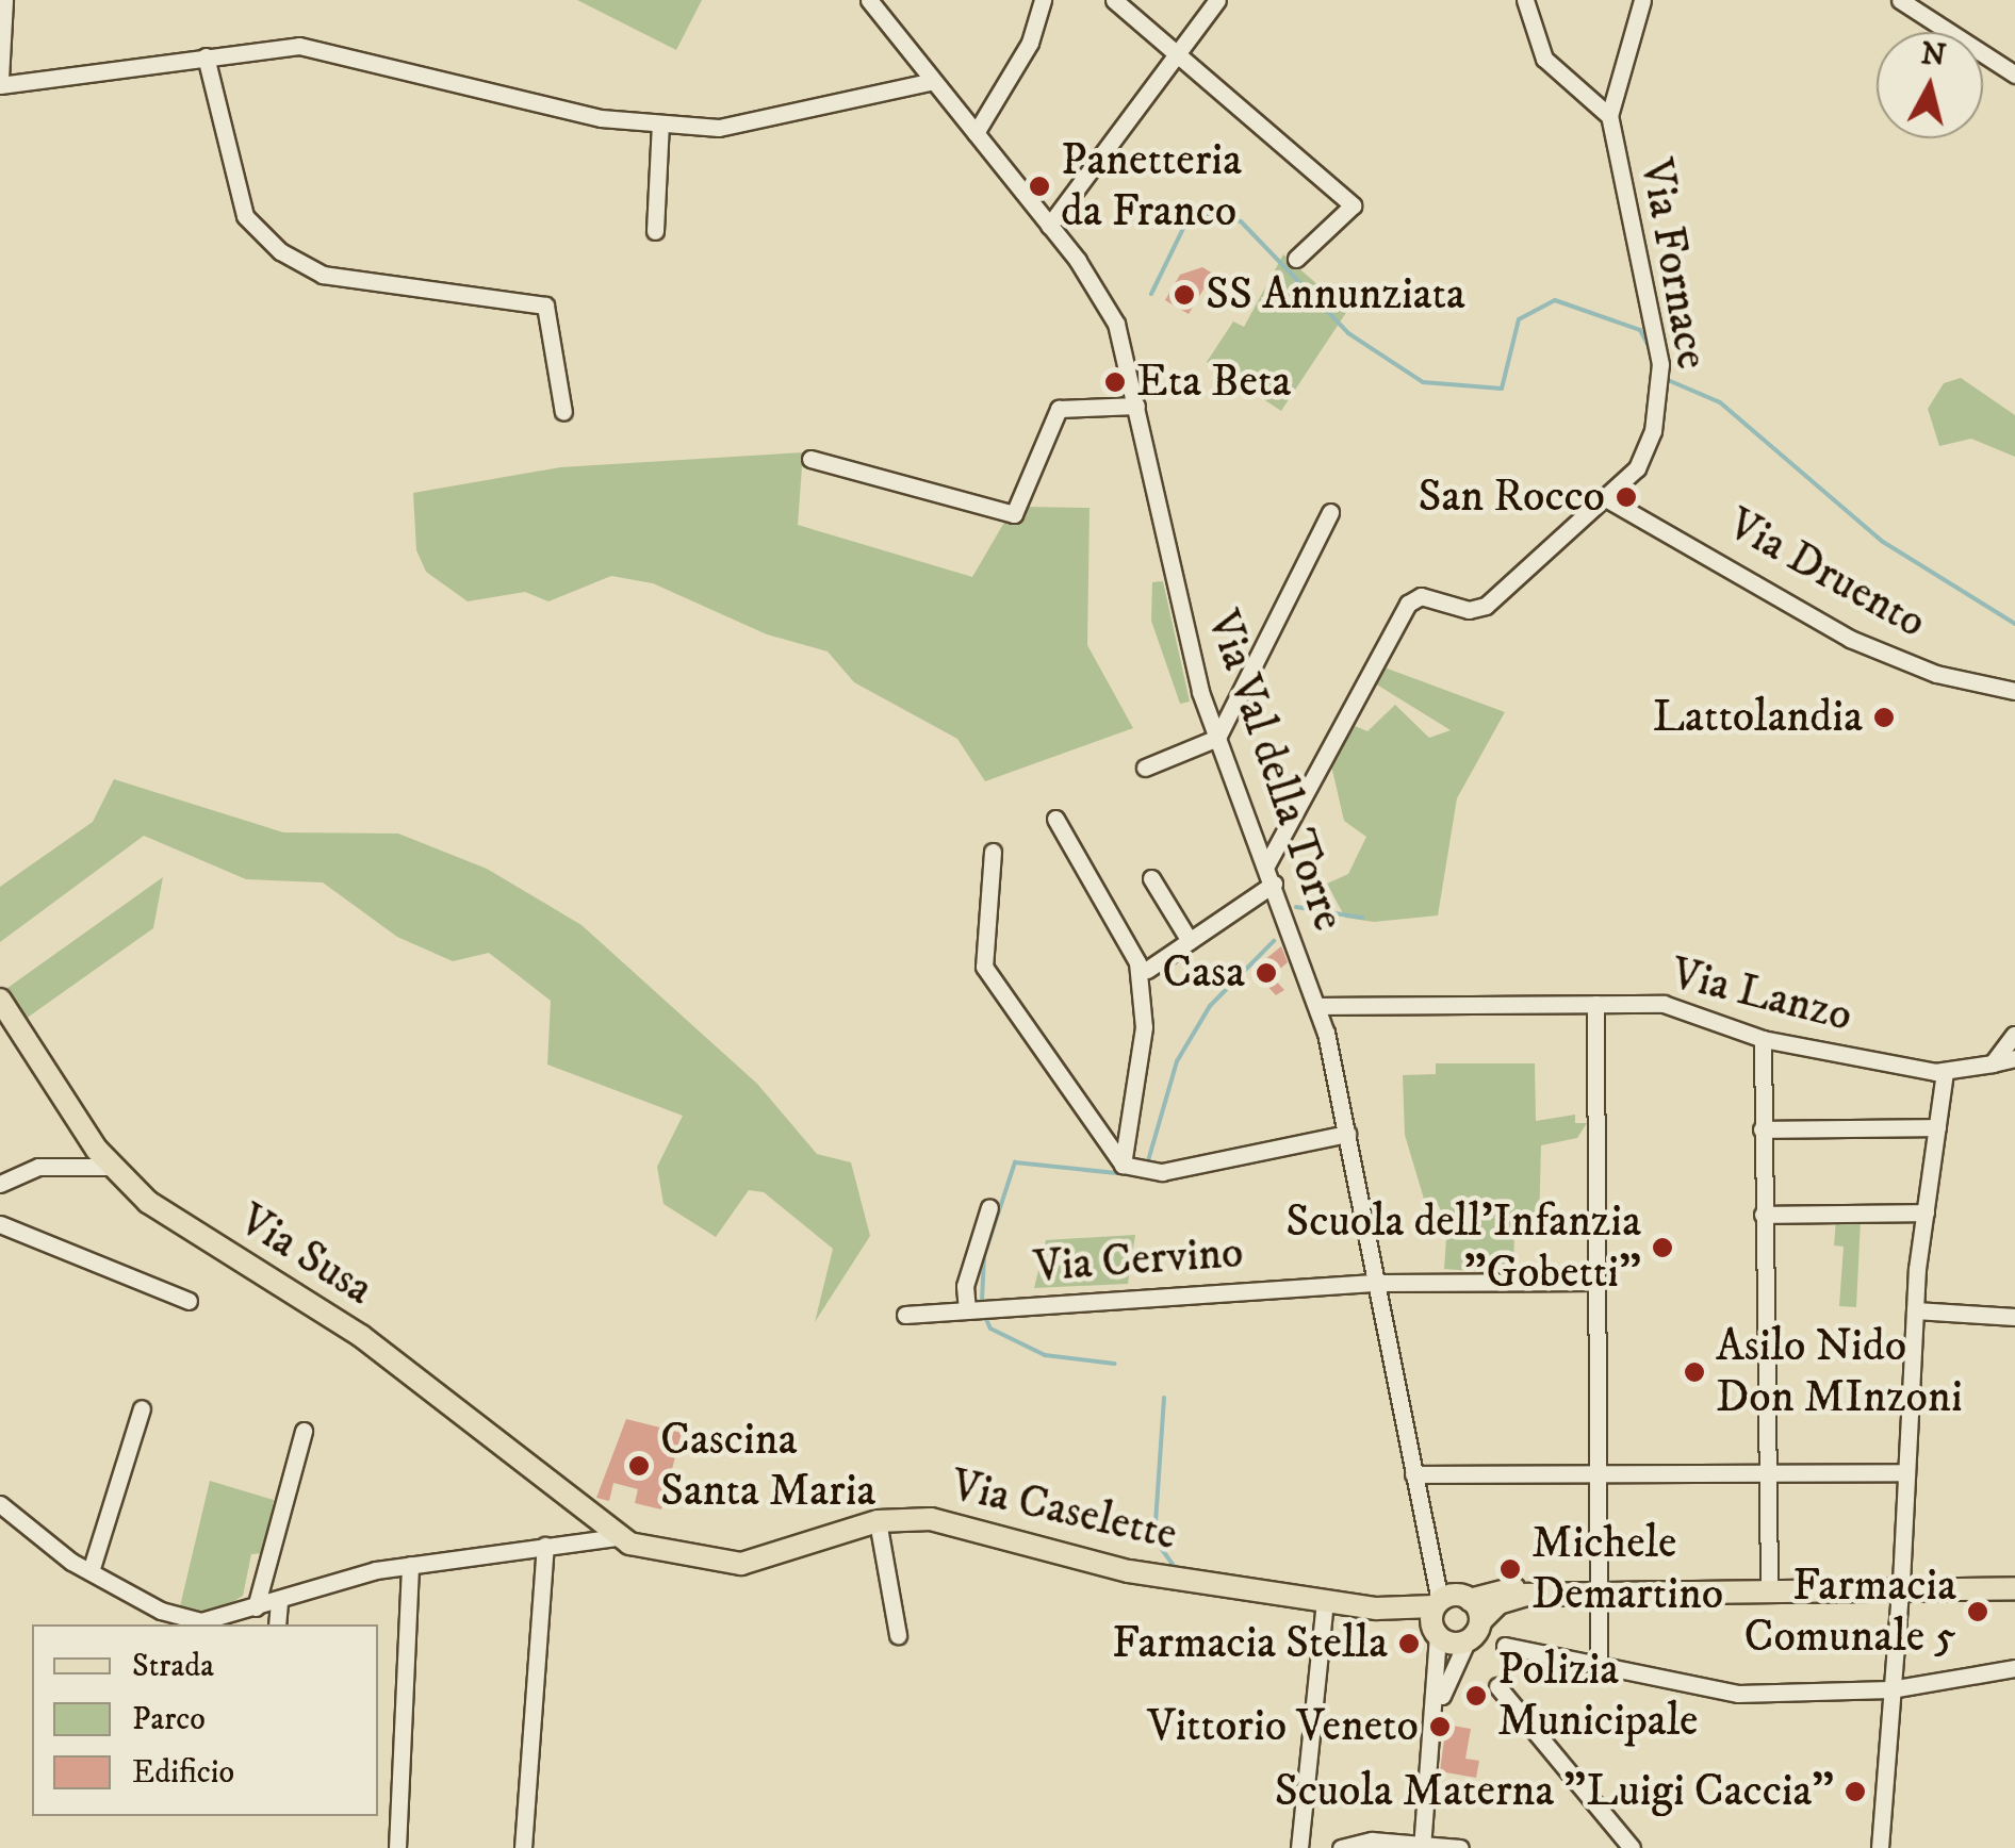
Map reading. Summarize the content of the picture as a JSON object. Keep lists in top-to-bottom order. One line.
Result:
{"streets":{"main road":["Via Susa","Via Caselette"],"street":["Via Fornace","Via Druento","Via Val della Torre","Via Lanzo","Via Cervino"]},"crossings":[["Via Fornace","Via Druento"],["Via Fornace","Via Val della Torre"],["Via Val della Torre","Via Lanzo"],["Via Val della Torre","Via Cervino"],["Via Val della Torre","Via Caselette"],["Via Susa","Via Caselette"]],"places":["Panetteria da Franco","SS Annunziata","Eta Beta","San Rocco","Lattolandia","Casa","Scuola dell'Infanzia \"Gobetti\"","Asilo Nido Don MInzoni","Cascina Santa Maria","Michele Demartino","Farmacia Comunale 5","Farmacia Stella","Polizia Municipale","Vittorio Veneto","Scuola Materna \"Luigi Caccia\""],"legend":["Strada","Parco","Edificio"],"north":"top"}
